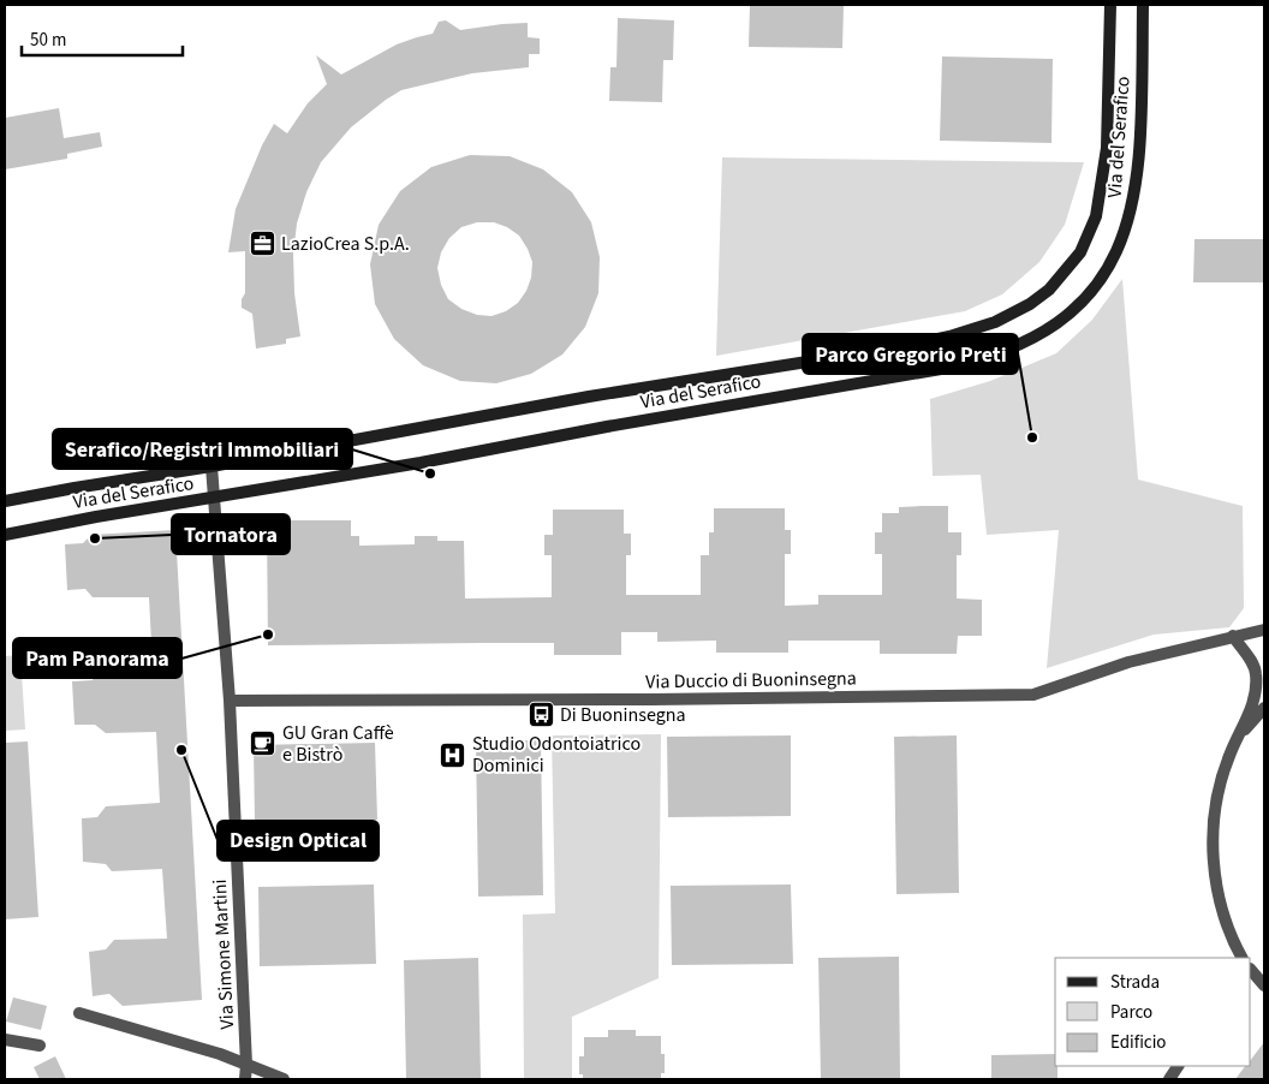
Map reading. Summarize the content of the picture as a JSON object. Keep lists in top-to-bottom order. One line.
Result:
{"streets":{"street":["Via del Serafico","Via Duccio di Buoninsegna","Via Simone Martini"]},"crossings":[["Via del Serafico","Via Simone Martini"],["Via Duccio di Buoninsegna","Via Simone Martini"]],"places":{"office":["LazioCrea S.p.A."],"other":["Parco Gregorio Preti","Serafico/Registri Immobiliari","Tornatora","Pam Panorama","Design Optical"],"bus stop":["Di Buoninsegna"],"cafe":["GU Gran Caffè e Bistrò"],"hospital":["Studio Odontoiatrico Dominici"]},"legend":["Strada","Parco","Edificio"],"scale_bar":"50 m"}
